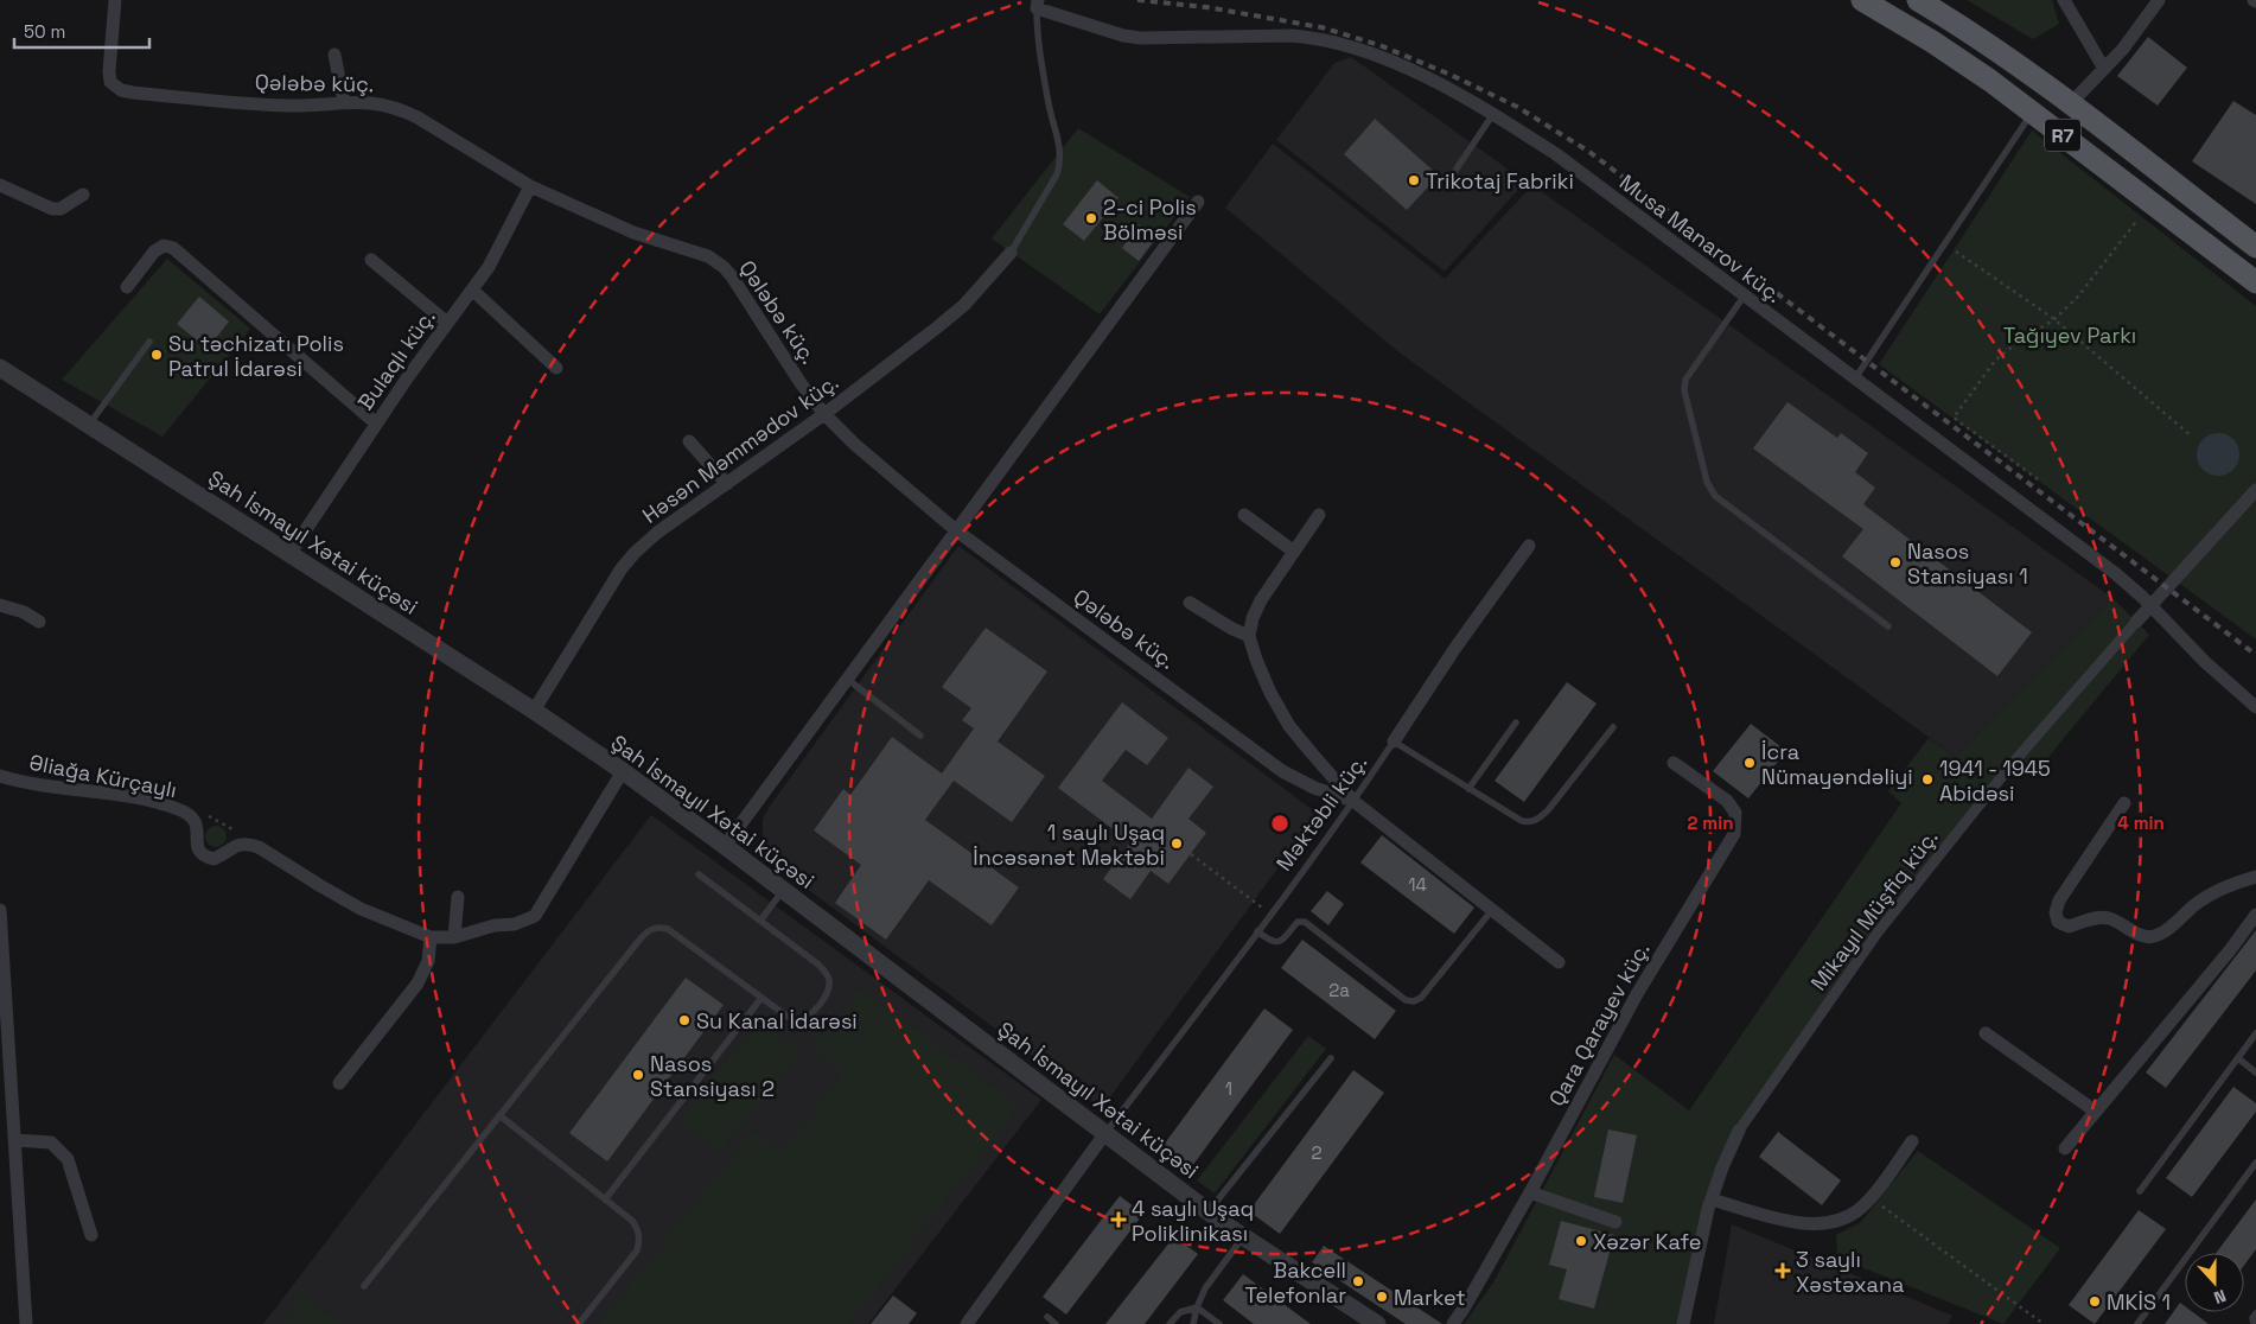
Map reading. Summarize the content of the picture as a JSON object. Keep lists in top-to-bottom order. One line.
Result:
{"streets":{"main road":["R7"],"street":["Qələbə küç.","Musa Manarov küç.","Bulaqlı küç.","Həsən Məmmədov küç.","Şah İsmayıl Xətai küçəsi","Əliağa Kürçaylı","Mikayıl Müşfiq küç.","Qara Qarayev küç."],"lane":["Məktəbli küç."]},"crossings":[["Qələbə küç.","Bulaqlı küç."],["Qələbə küç.","Həsən Məmmədov küç."],["Qələbə küç.","Məktəbli küç."],["Musa Manarov küç.","Mikayıl Müşfiq küç."],["Bulaqlı küç.","Şah İsmayıl Xətai küçəsi"],["Həsən Məmmədov küç.","Şah İsmayıl Xətai küçəsi"],["Şah İsmayıl Xətai küçəsi","Məktəbli küç."]],"parks":["Tağıyev Parkı"],"places":{"other":["Trikotaj Fabriki","2-ci Polis Bölməsi","Su təchizatı Polis Patrul İdarəsi","Nasos Stansiyası 1","İcra Nümayəndəliyi","1941 - 1945 Abidəsi","1 saylı Uşaq İncəsənət Məktəbi","Su Kanal İdarəsi","Nasos Stansiyası 2","Xəzər Kafe","Bakcell Telefonlar","Market","MKİS 1"],"health":["4 saylı Uşaq Poliklinikası","3 saylı Xəstəxana"]},"house_numbers":["14","2a","1","2"],"scale_bar":"50 m","north":"bottom","rings":["2 min","4 min"]}
